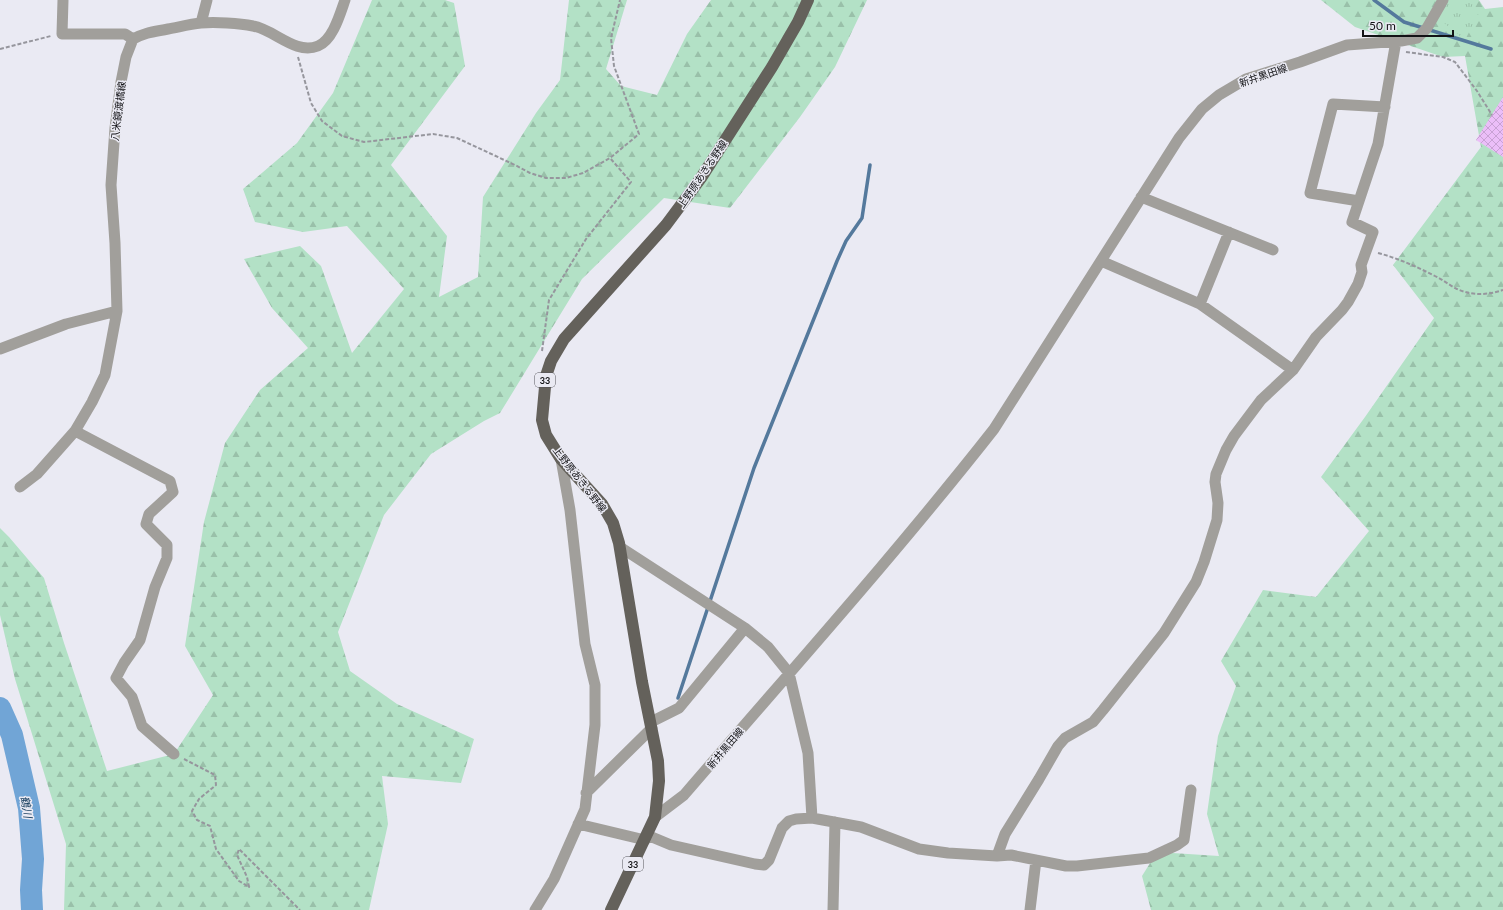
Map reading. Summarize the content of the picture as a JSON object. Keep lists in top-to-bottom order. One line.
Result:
{"streets":{"main road":["上野原あきる野線","33"],"street":["新井黒田線","八米鏡渡橋線"]},"crossings":[["新井黒田線","上野原あきる野線"]],"water":["鶴川"],"scale_bar":"50 m"}
